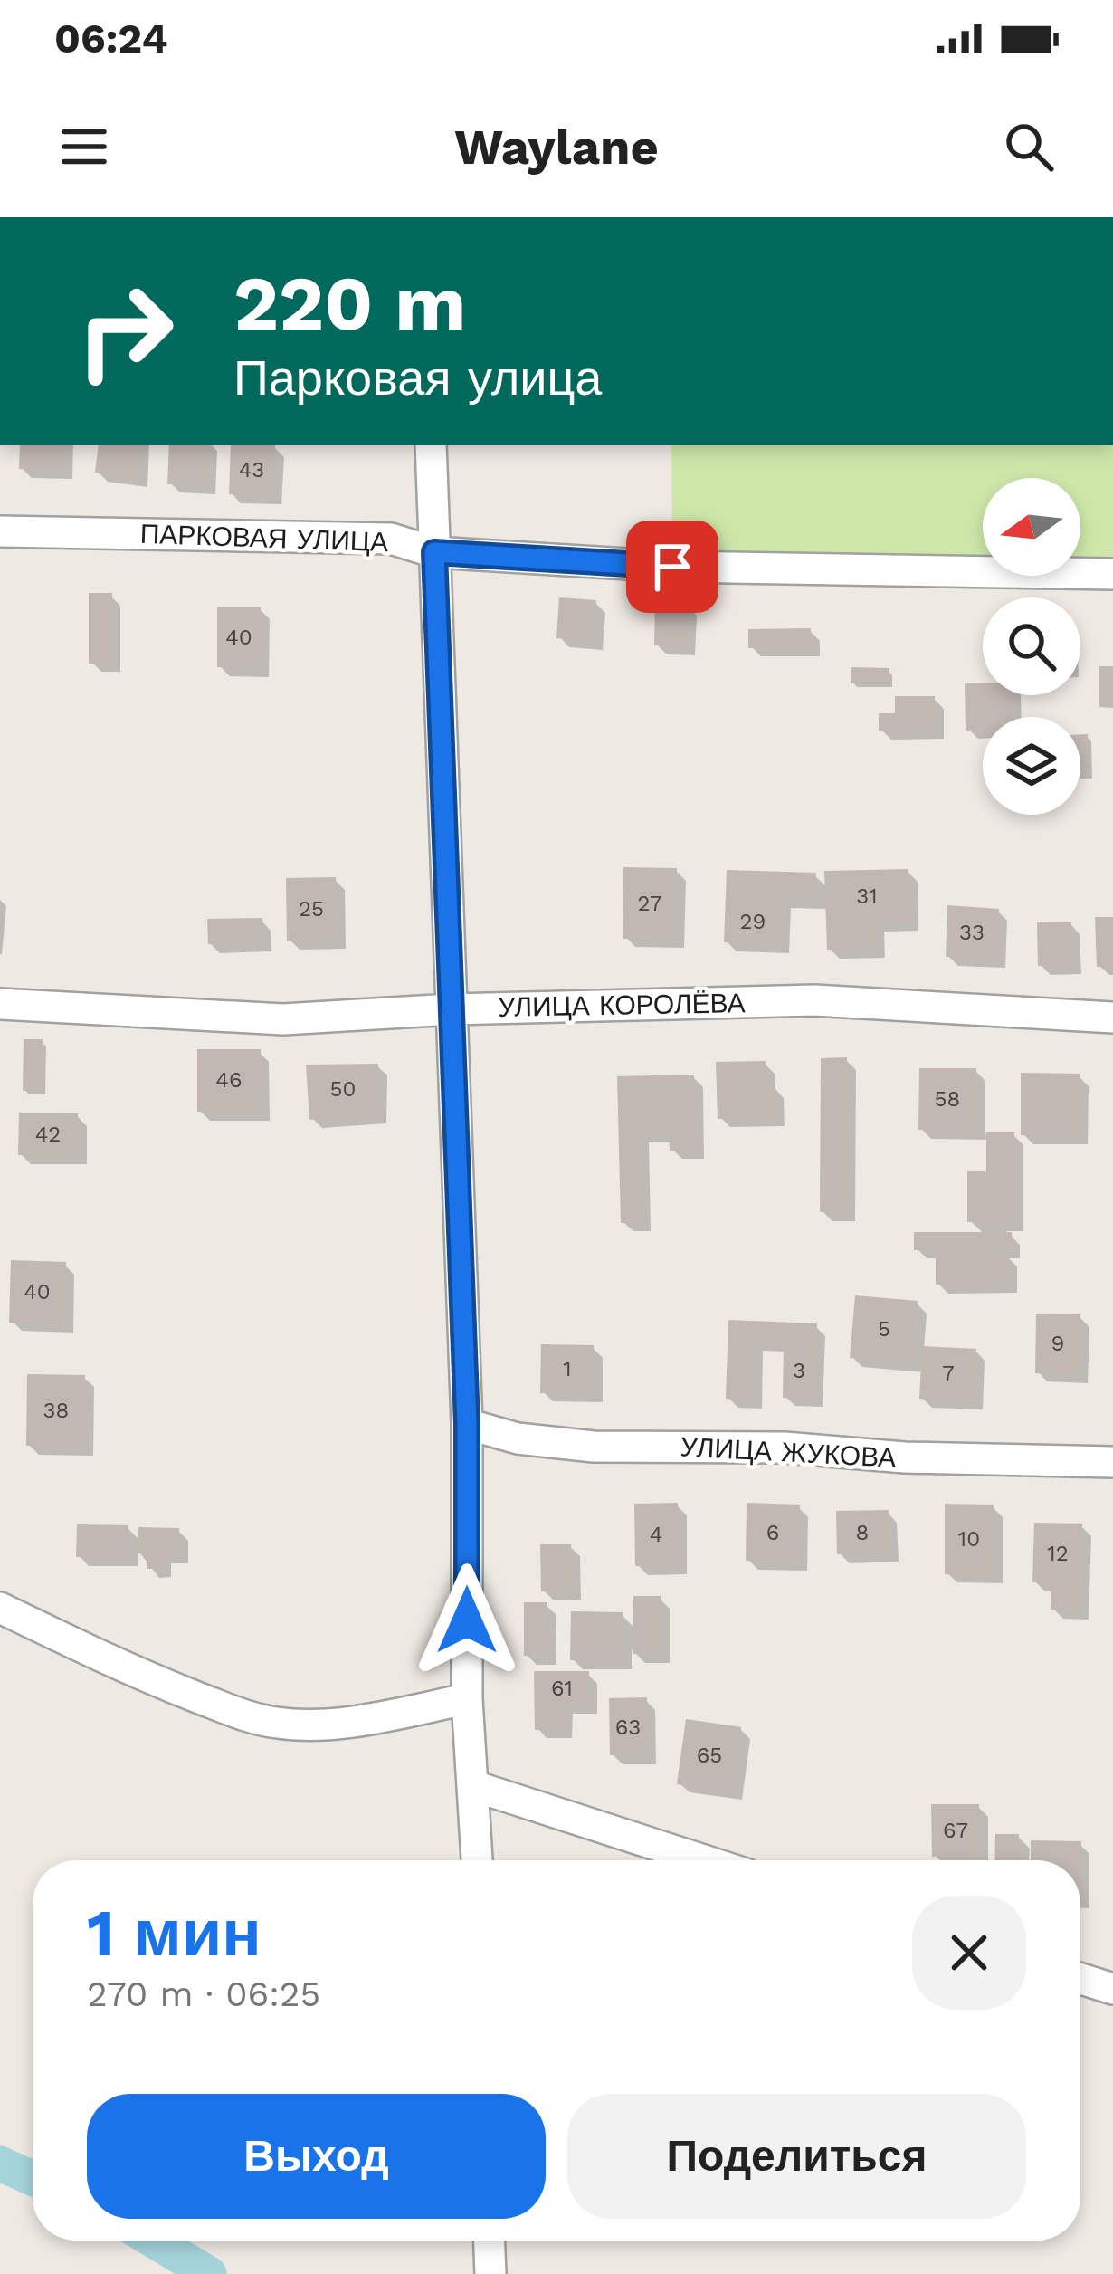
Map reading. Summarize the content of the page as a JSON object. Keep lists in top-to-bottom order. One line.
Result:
{"streets":{"street":["ПАРКОВАЯ УЛИЦА","УЛИЦА КОРОЛЁВА","УЛИЦА ЖУКОВА"]},"house_numbers":["43","40","31","27","25","29","33","46","50","58","42","40","5","9","1","3","7","38","6","8","4","10","12","61","63","65","67"],"north":"left","page":{"status":"06:24","header":"Waylane","turn":["220 m","Парковая улица"],"heading":["1 мин","270 m · 06:25"],"buttons":["Выход","Поделиться"]}}
